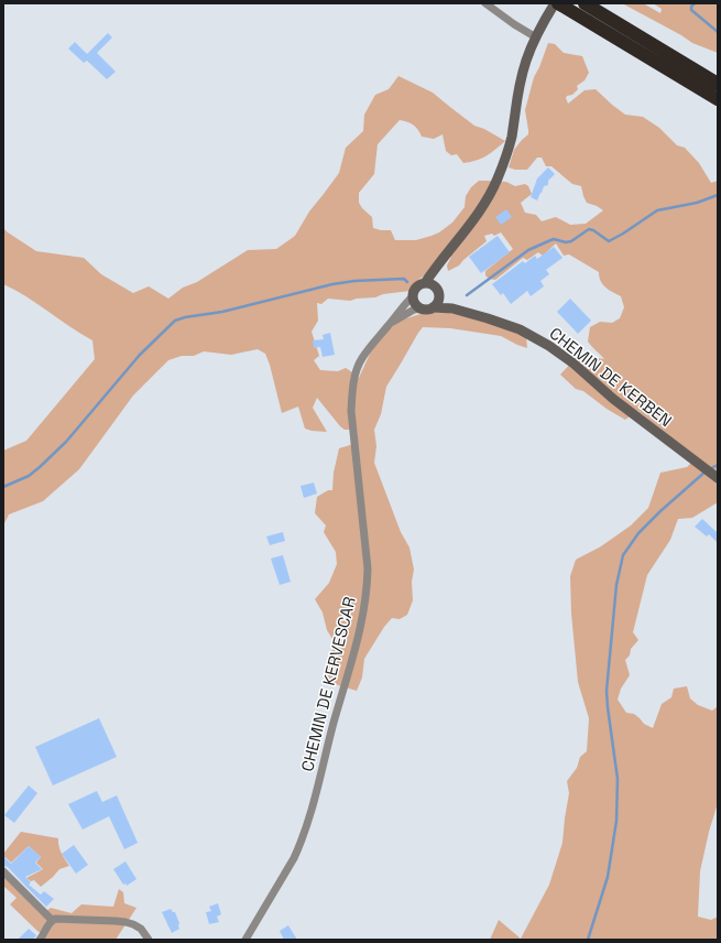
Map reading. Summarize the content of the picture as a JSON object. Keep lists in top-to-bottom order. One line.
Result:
{"streets":{"street":["CHEMIN DE KERBEN","CHEMIN DE KERVESCAR"]},"crossings":[["CHEMIN DE KERBEN","CHEMIN DE KERVESCAR"]]}
